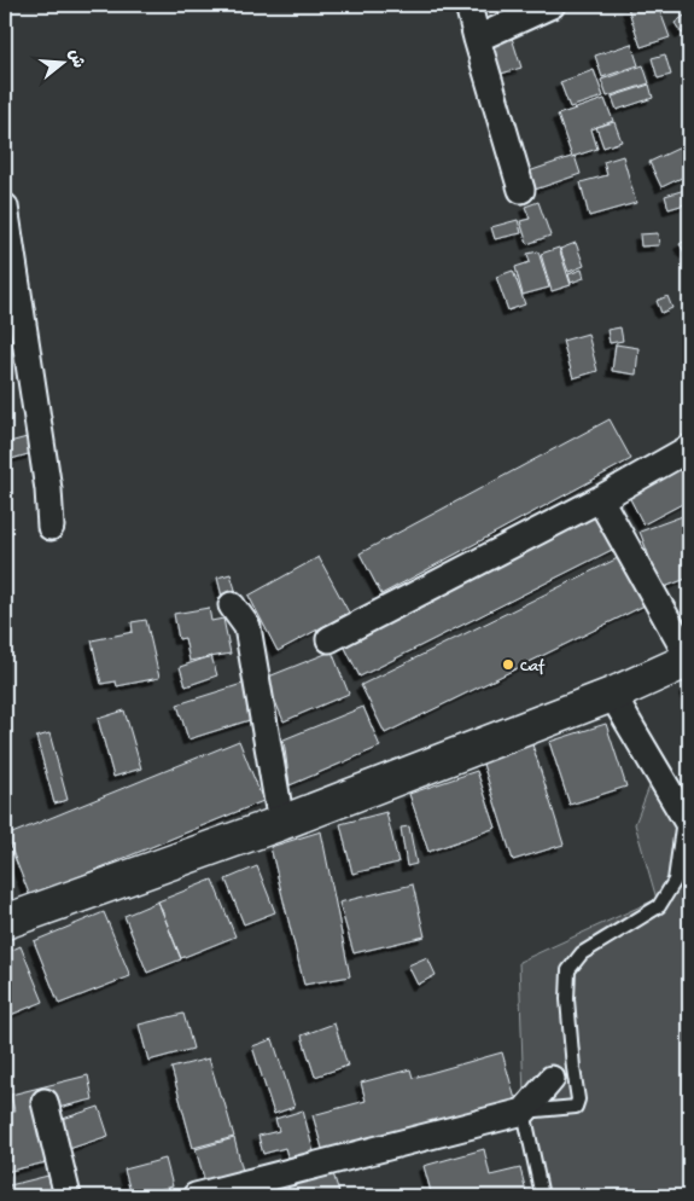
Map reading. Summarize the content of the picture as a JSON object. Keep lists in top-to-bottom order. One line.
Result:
{"places":["Caf"],"north":"right"}
